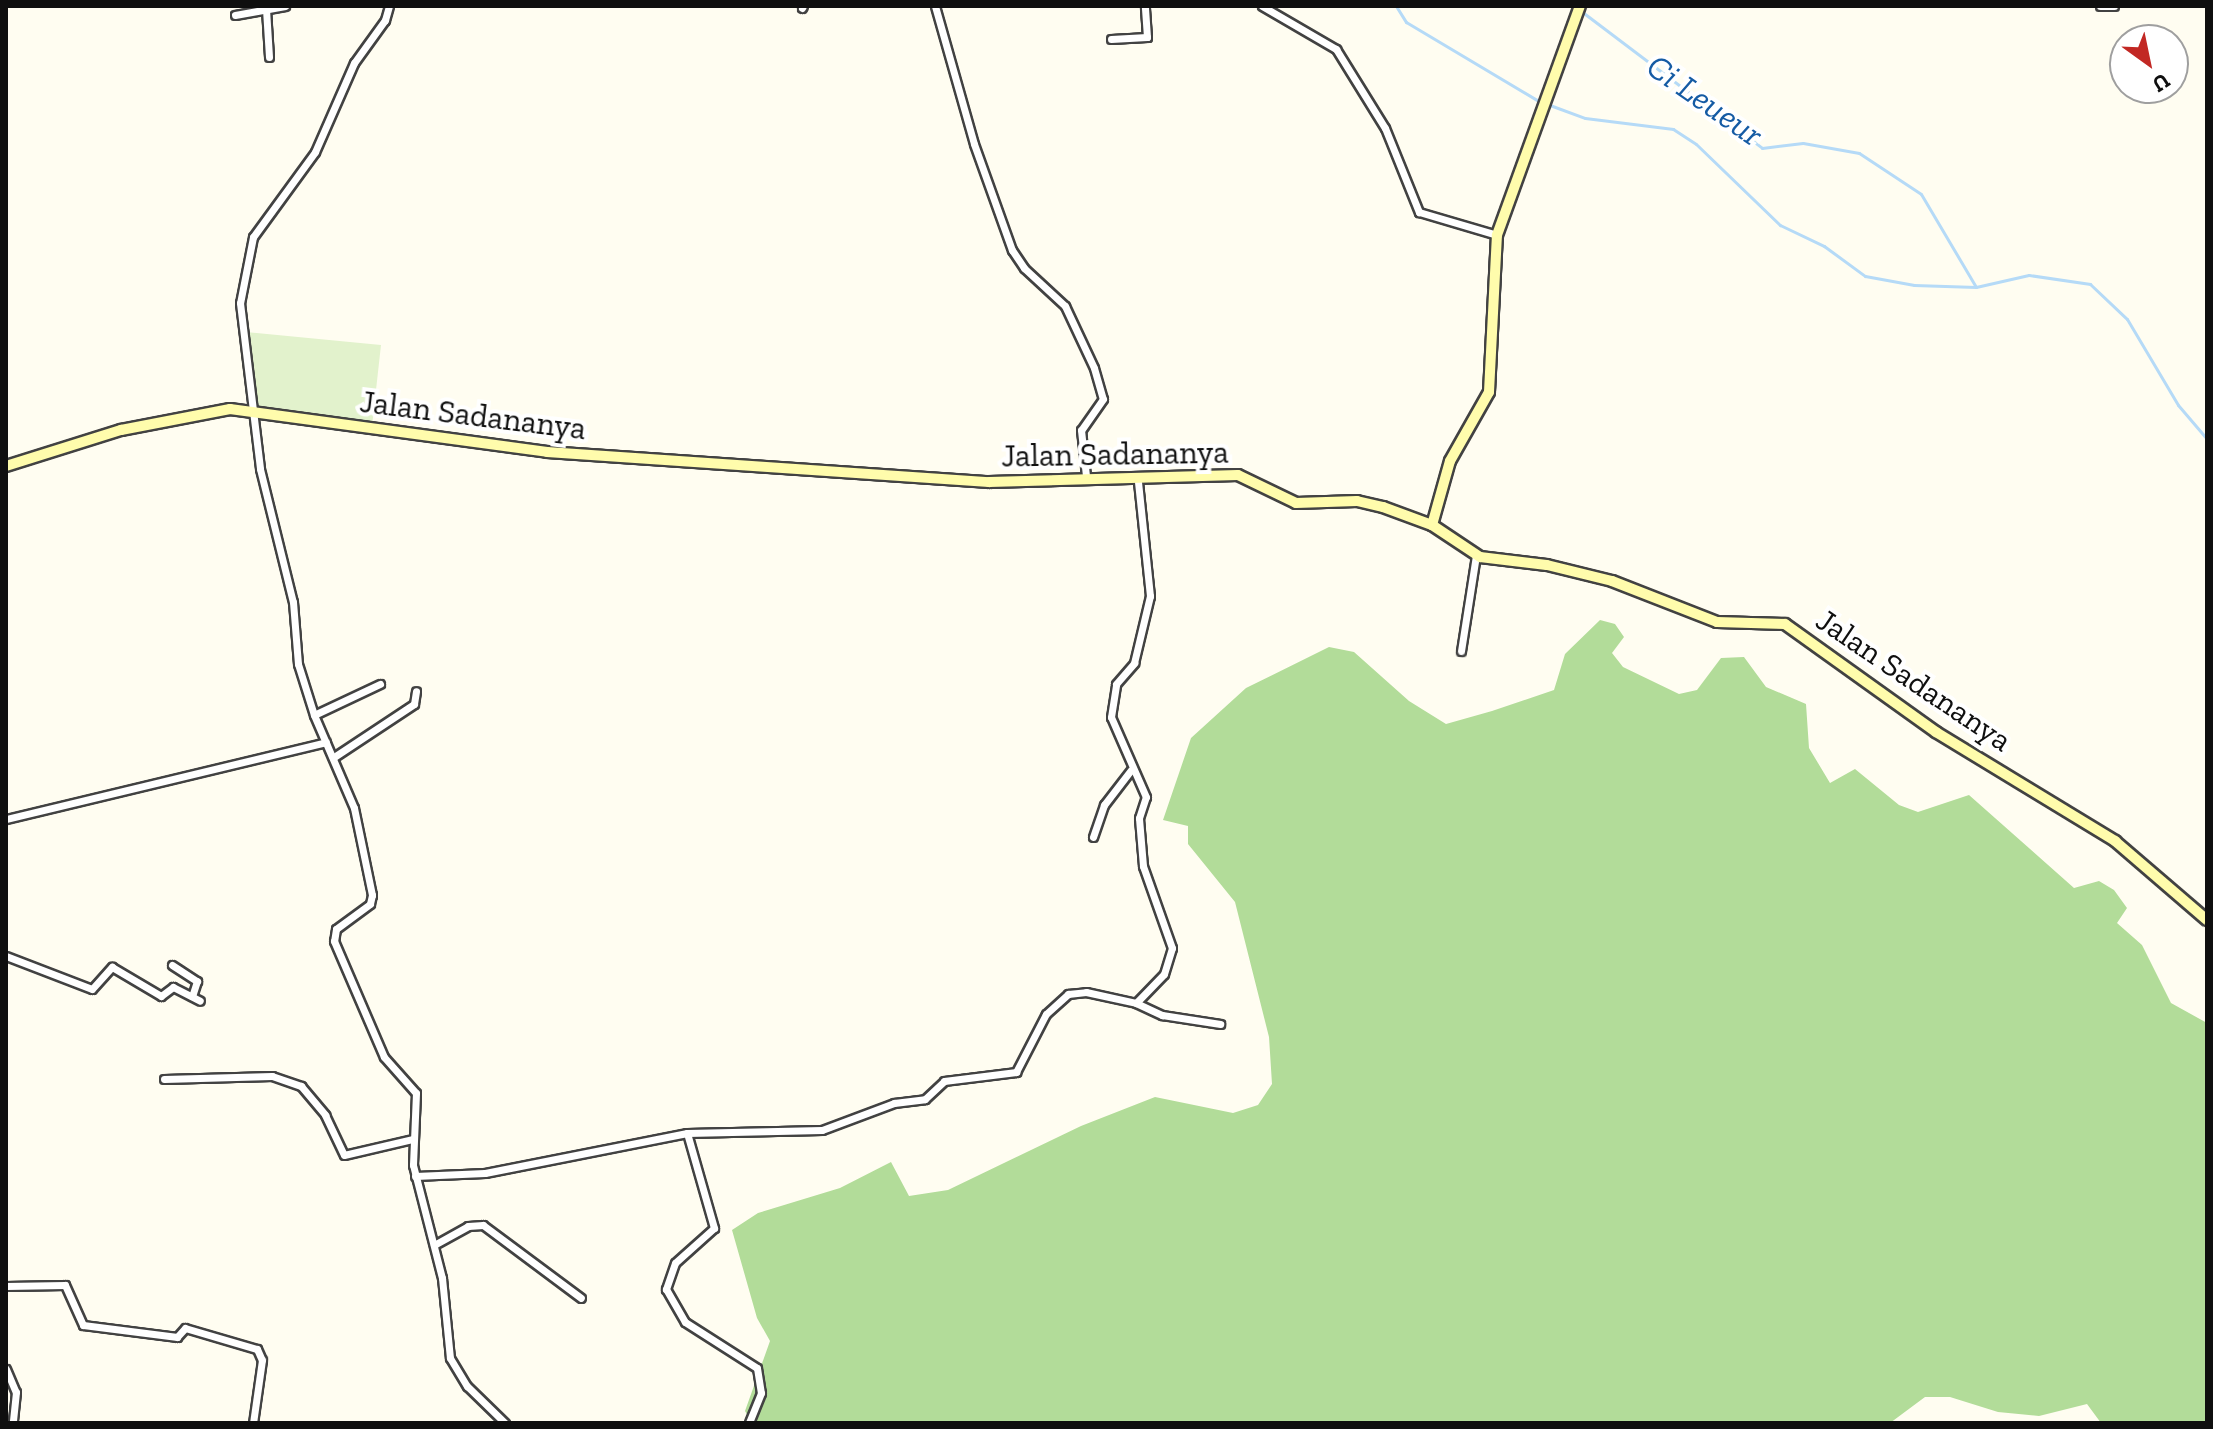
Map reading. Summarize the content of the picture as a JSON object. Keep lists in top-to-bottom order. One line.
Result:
{"streets":{"street":["Jalan Sadananya"]},"water":["Ci Leueur"],"north":"bottom right"}
